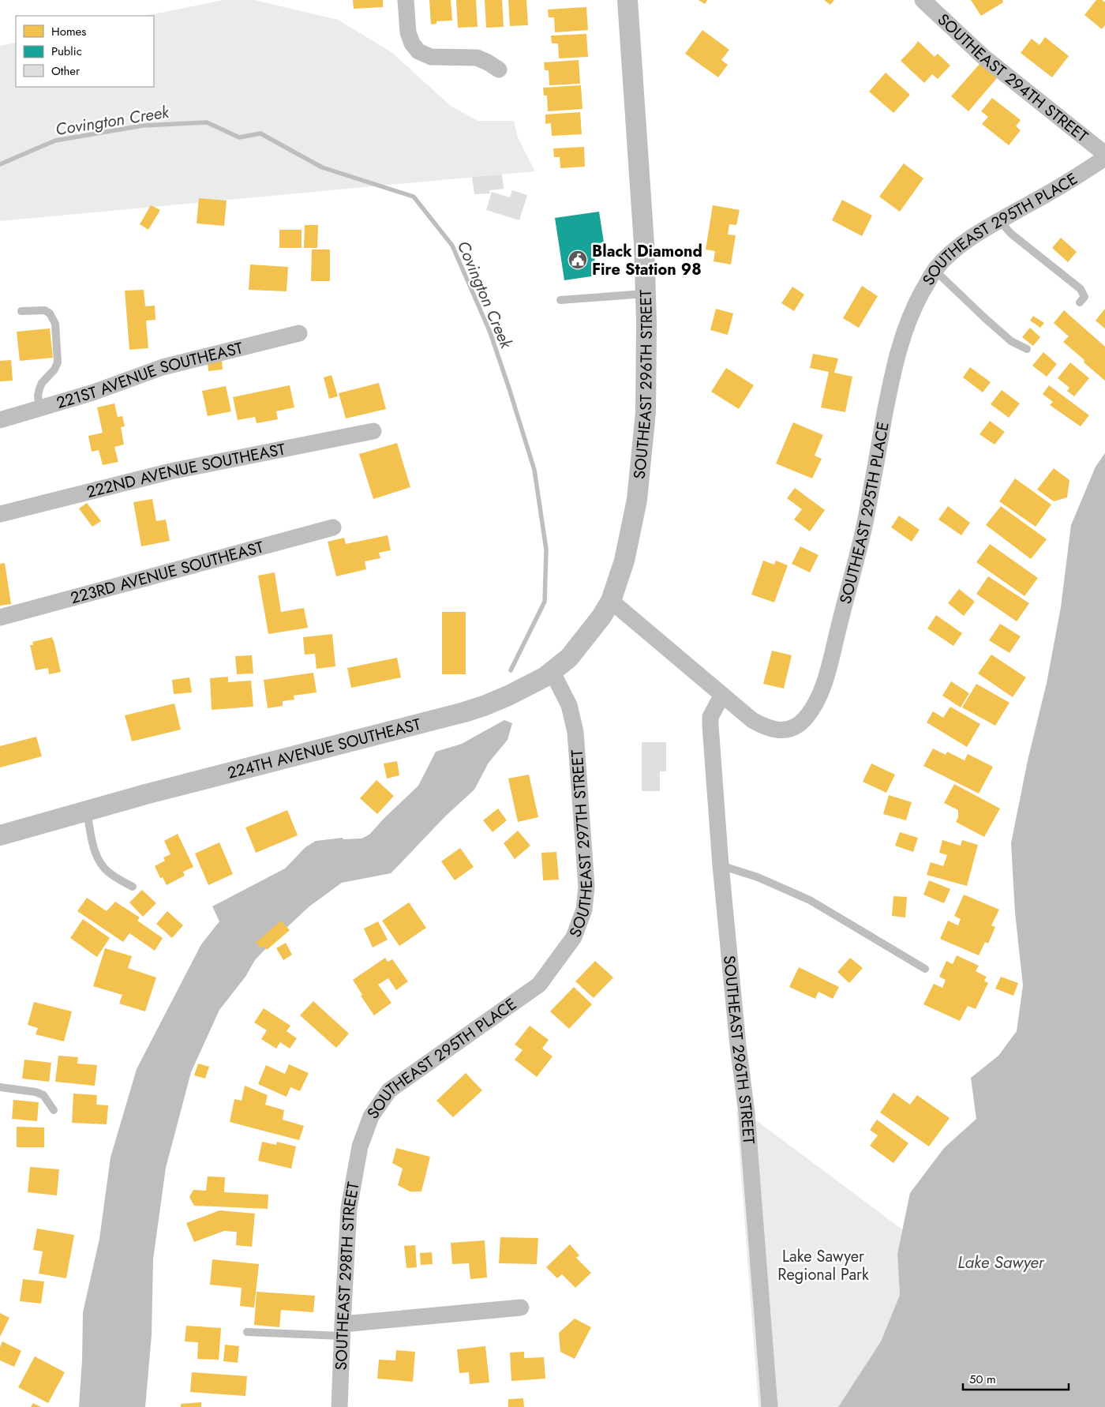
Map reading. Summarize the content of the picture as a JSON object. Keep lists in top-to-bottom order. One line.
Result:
{"streets":{"street":["SOUTHEAST 294TH STREET","SOUTHEAST 295TH PLACE","221ST AVENUE SOUTHEAST","SOUTHEAST 296TH STREET","222ND AVENUE SOUTHEAST","223RD AVENUE SOUTHEAST","224TH AVENUE SOUTHEAST","SOUTHEAST 297TH STREET","SOUTHEAST 298TH STREET"]},"crossings":[["SOUTHEAST 295TH PLACE","SOUTHEAST 296TH STREET"],["SOUTHEAST 295TH PLACE","224TH AVENUE SOUTHEAST"],["SOUTHEAST 295TH PLACE","SOUTHEAST 297TH STREET"],["SOUTHEAST 295TH PLACE","SOUTHEAST 298TH STREET"],["SOUTHEAST 296TH STREET","224TH AVENUE SOUTHEAST"],["224TH AVENUE SOUTHEAST","SOUTHEAST 297TH STREET"]],"water":["Covington Creek","Lake Sawyer"],"parks":["Lake Sawyer Regional Park"],"places":{"public building":["Black Diamond Fire Station 98"]},"legend":["Homes","Public","Other"],"scale_bar":"50 m"}
